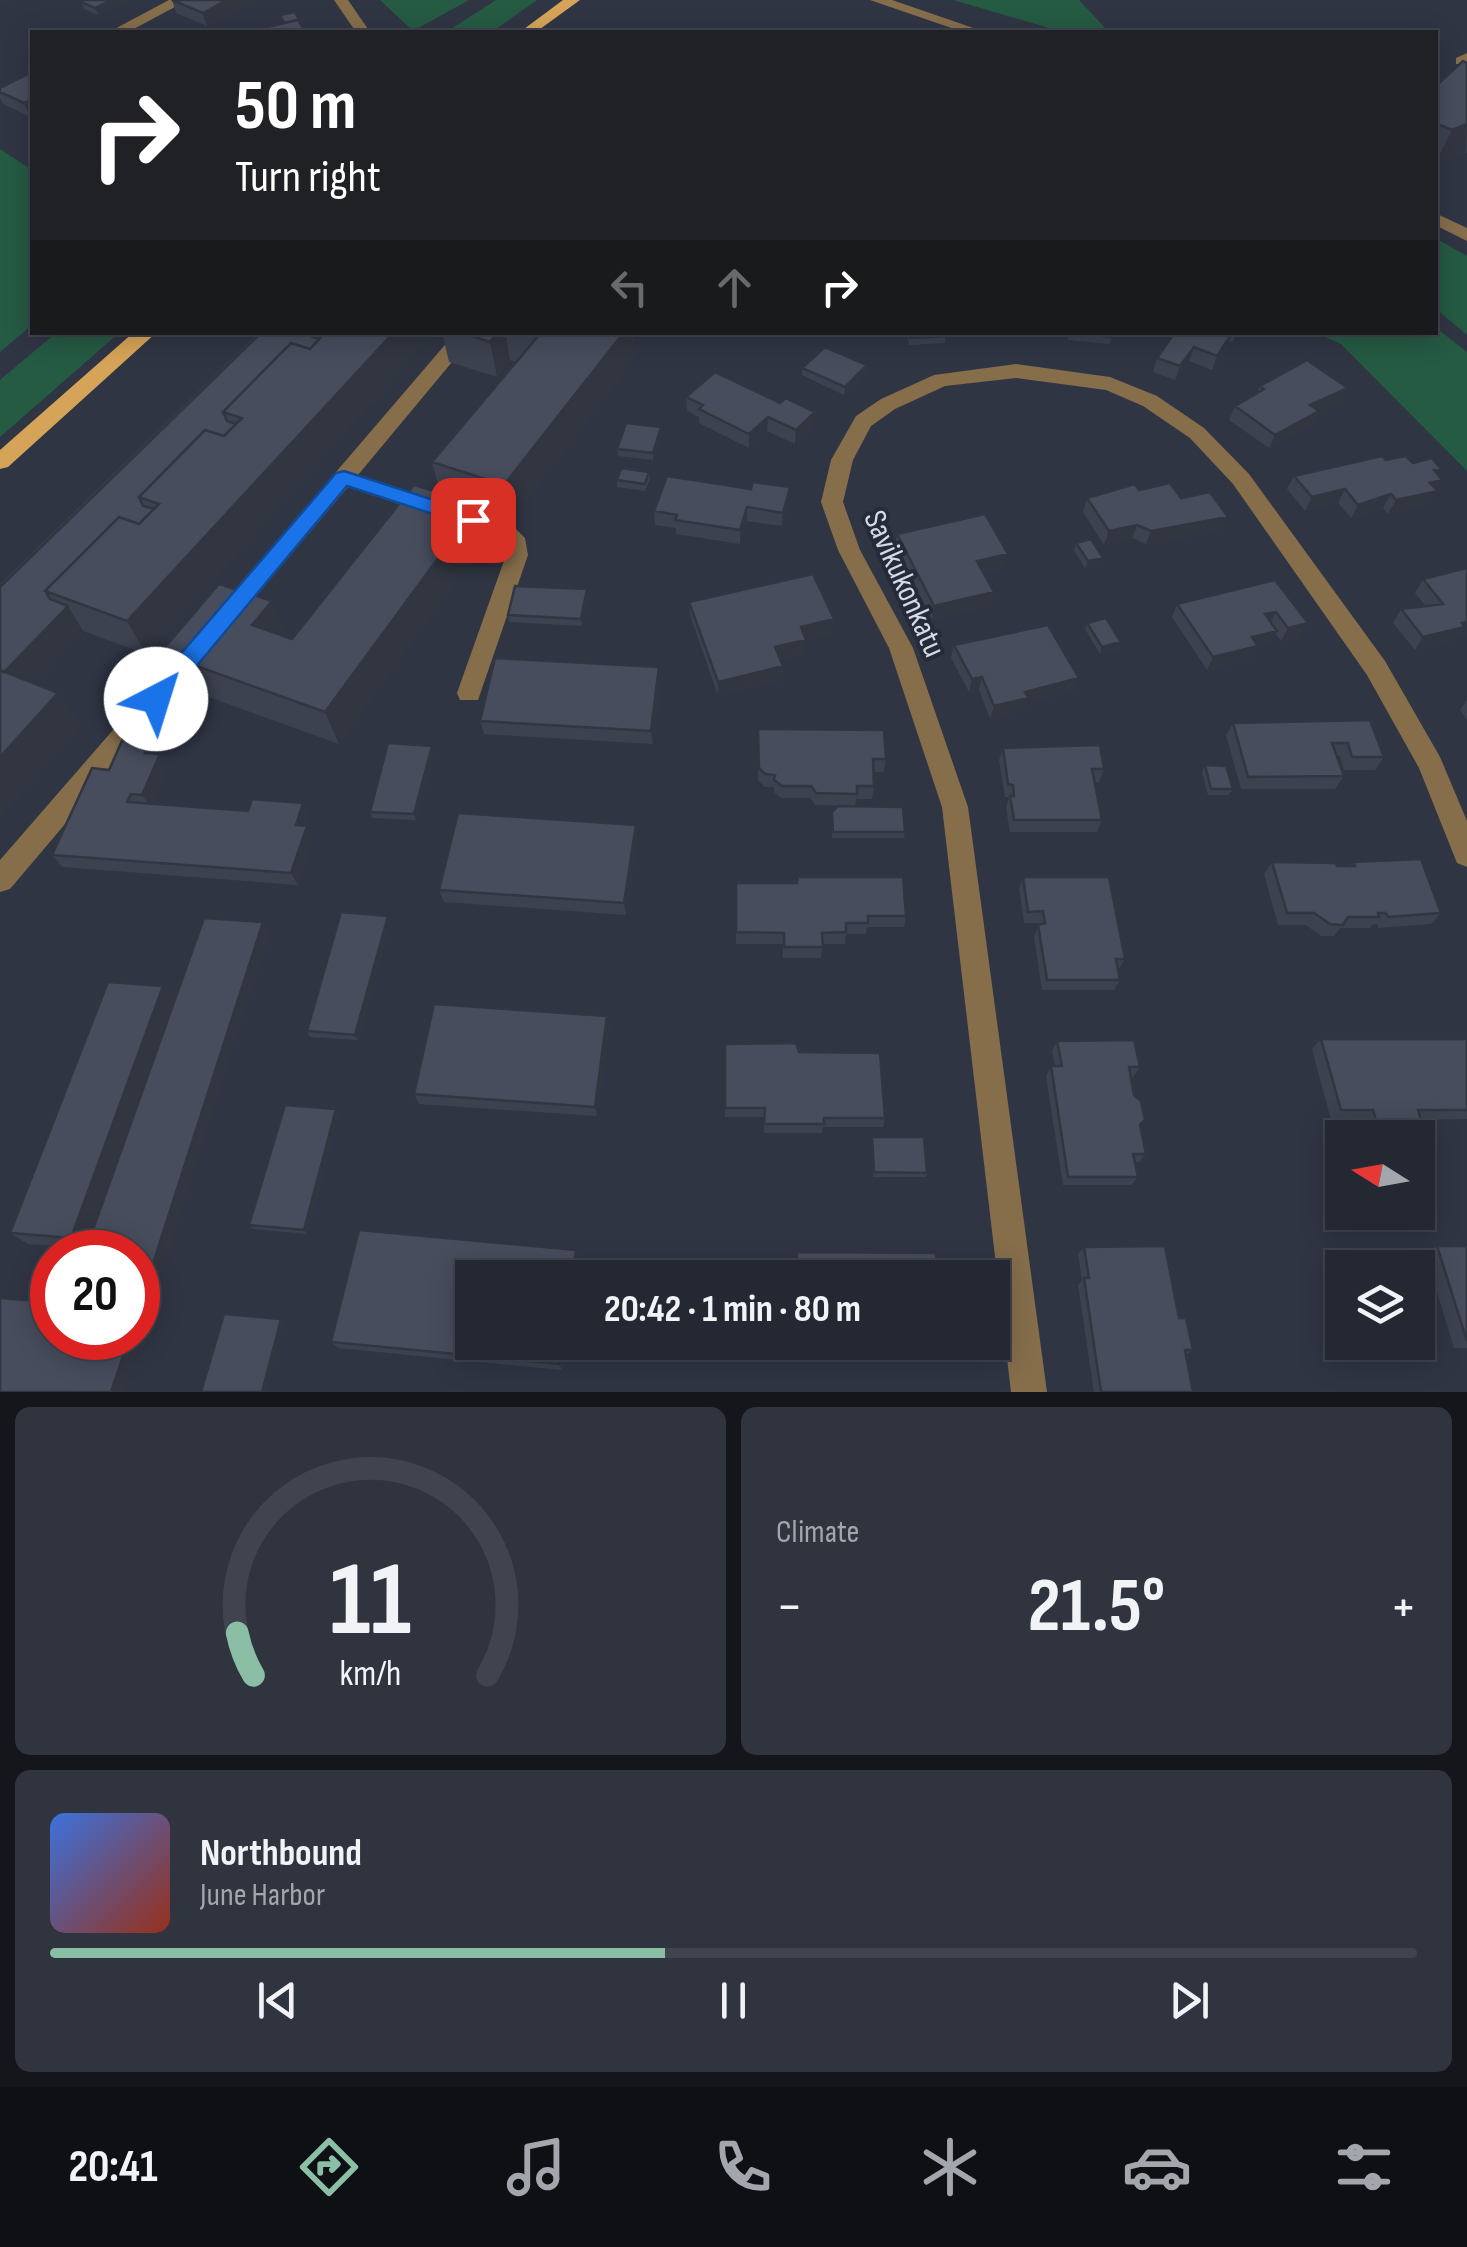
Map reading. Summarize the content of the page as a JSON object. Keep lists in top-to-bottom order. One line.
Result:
{"streets":{"street":["Savikukonkatu"]},"north":"left","page":{"turn":["50 m","Turn right"],"limit":"20","trip":"20:42 · 1 min · 80 m","tile":"Climate","heat":["−","21.5°","+"],"song":["Northbound","June Harbor"],"tabs":"20:41","gauge":["11","km/h"]}}
